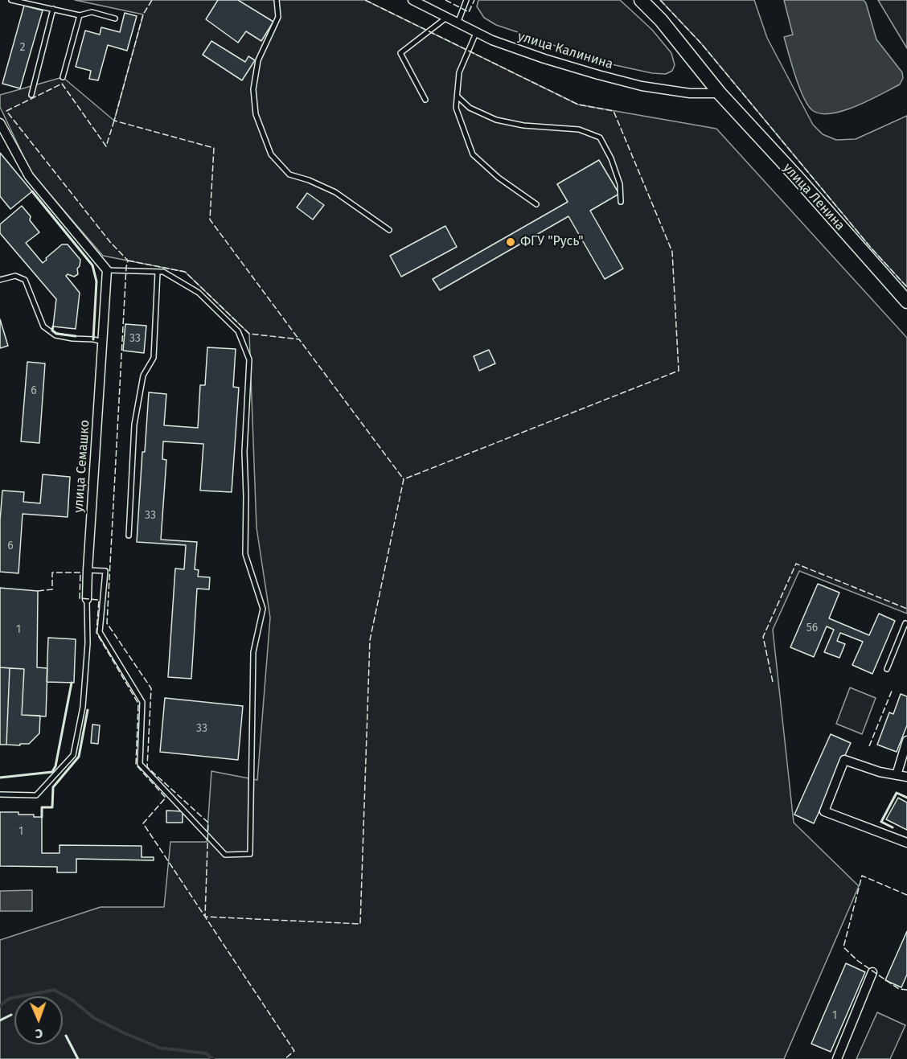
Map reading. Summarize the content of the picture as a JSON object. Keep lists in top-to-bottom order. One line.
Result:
{"streets":{"main road":["улица Ленина"],"street":["улица Калинина","улица Семашко"]},"crossings":[["улица Калинина","улица Ленина"]],"places":["ФГУ \"Русь\""],"house_numbers":["2","33","6","33","6","56","1","33","1","1"],"north":"bottom"}
